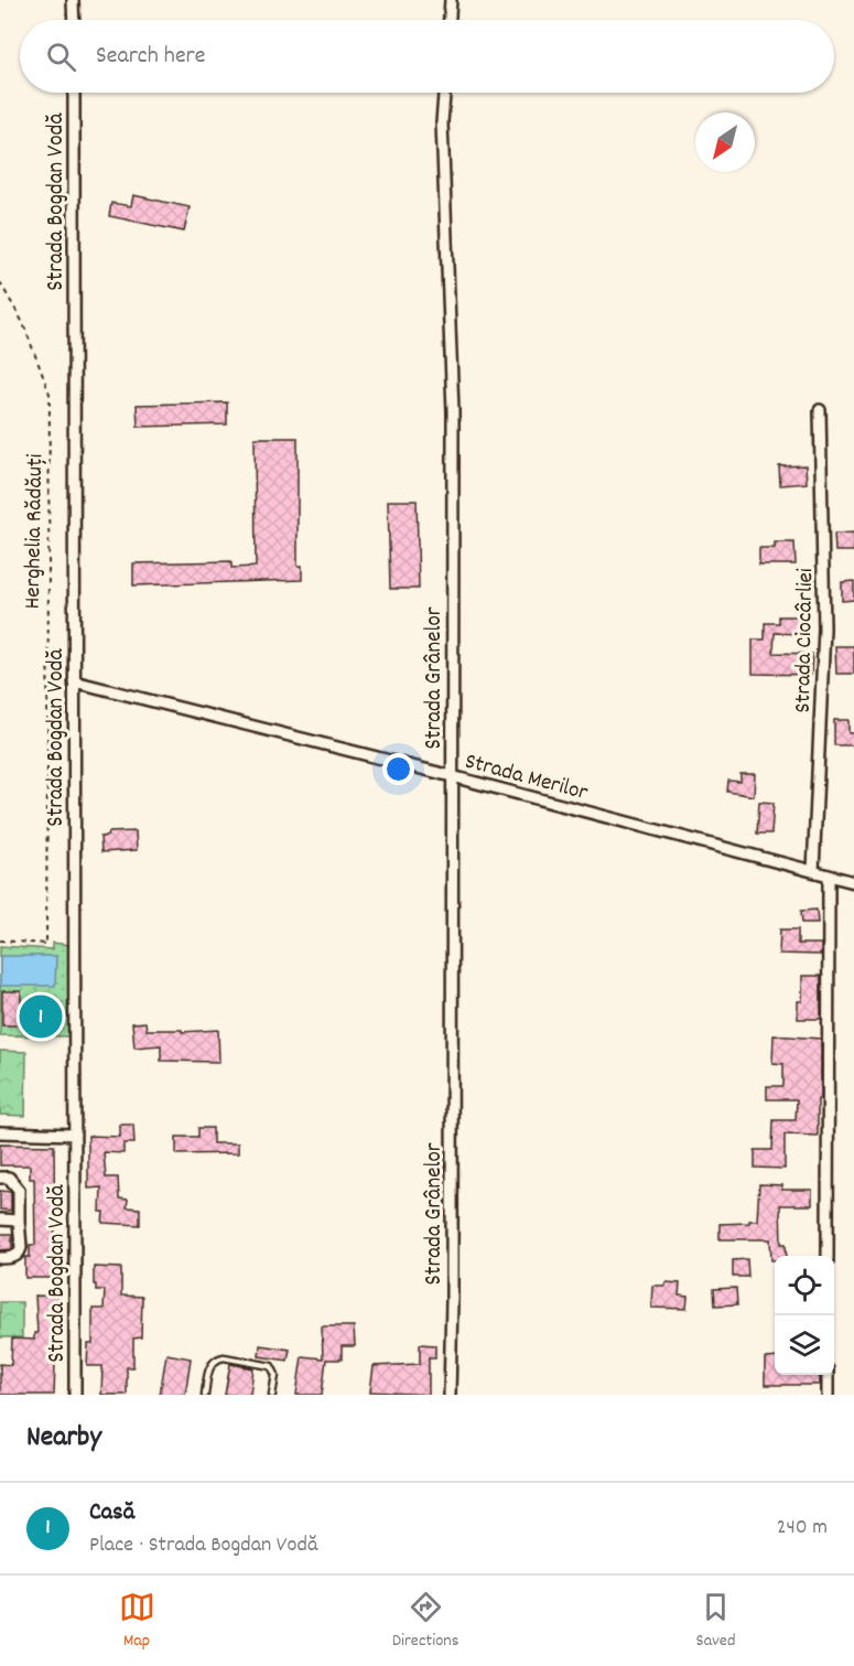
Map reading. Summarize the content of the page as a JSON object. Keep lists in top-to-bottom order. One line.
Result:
{"streets":{"street":["Strada Bogdan Vodă","Strada Ciocârliei","Strada Grânelor","Strada Merilor"],"path":["Herghelia Rădăuți"]},"crossings":[["Strada Bogdan Vodă","Strada Merilor"],["Strada Ciocârliei","Strada Merilor"],["Strada Grânelor","Strada Merilor"]],"north":"bottom left","page":{"search":"Search here","pins":"1","heading":"Nearby","list":[{"mark":"1","name":"Casă","note":"Place · Strada Bogdan Vodă","value":"240 m"}],"nav":["Map","Directions","Saved"]}}
